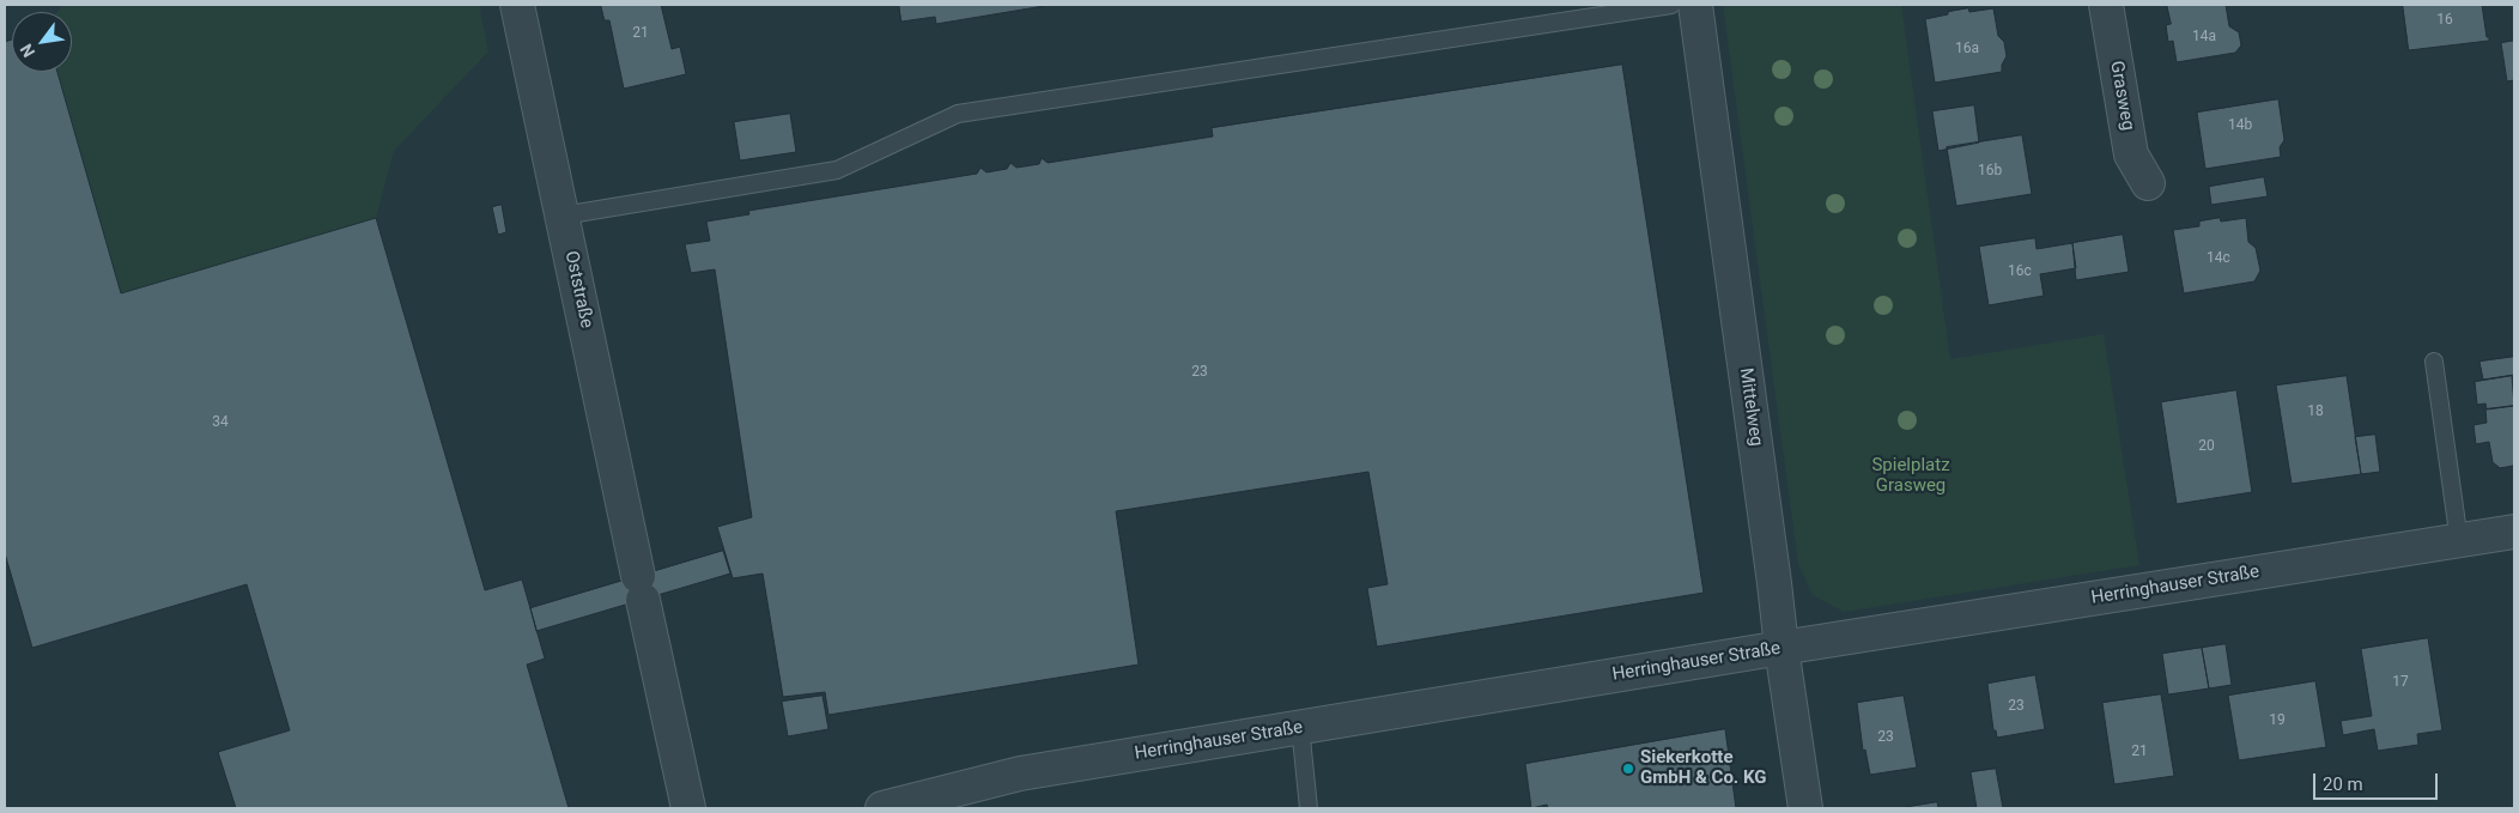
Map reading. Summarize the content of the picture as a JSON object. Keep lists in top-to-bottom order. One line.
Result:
{"streets":{"street":["Grasweg","Oststraße","Mittelweg","Herringhauser Straße"]},"crossings":[["Mittelweg","Herringhauser Straße"]],"parks":["Spielplatz Grasweg"],"places":["Siekerkotte GmbH & Co. KG"],"house_numbers":["16","21","14a","16a","14b","16b","14c","16c","23","18","34","20","17","23","19","23","21"],"scale_bar":"20 m","north":"bottom left"}
